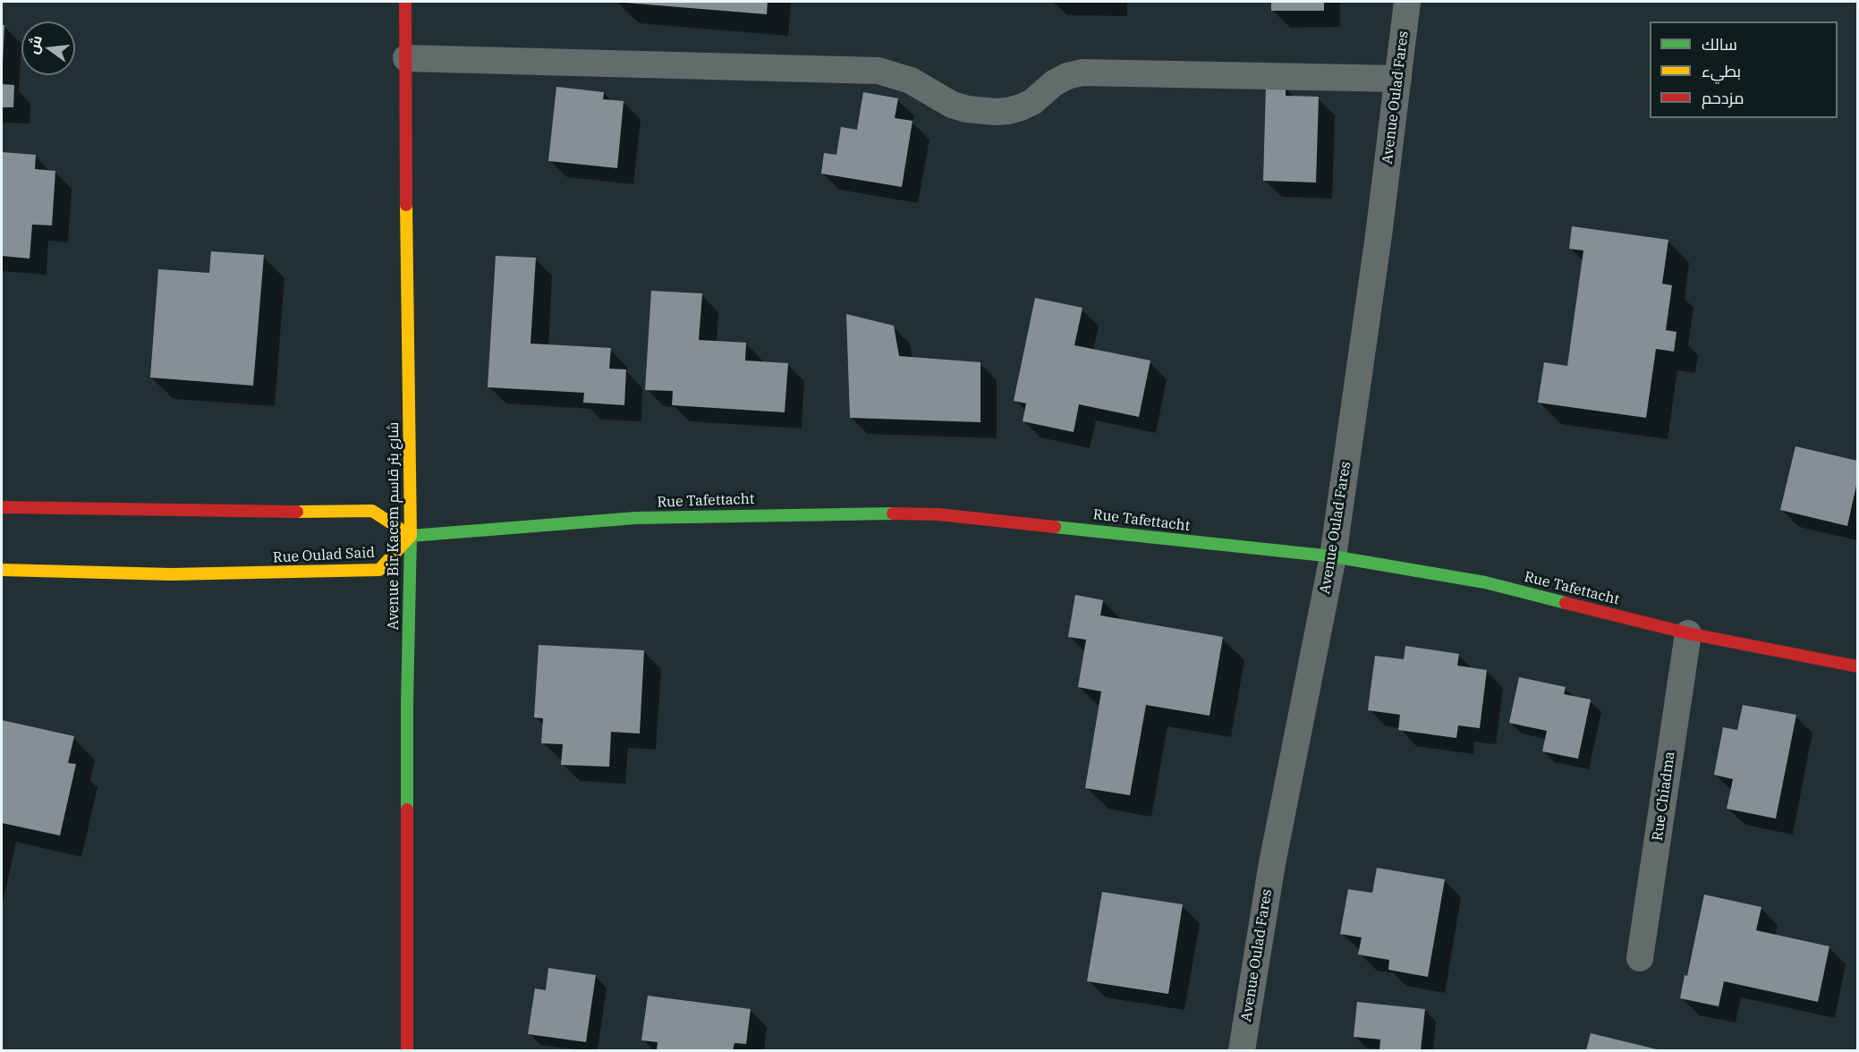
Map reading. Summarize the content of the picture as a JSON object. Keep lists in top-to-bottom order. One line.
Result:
{"streets":{"street":["Avenue Oulad Fares","Rue Tafettacht","Avenue Bir Kacem شارع بئر قاسم","Rue Oulad Said","Rue Chiadma"]},"crossings":[["Avenue Oulad Fares","Rue Tafettacht"],["Rue Tafettacht","Avenue Bir Kacem شارع بئر قاسم"],["Rue Tafettacht","Rue Oulad Said"],["Rue Tafettacht","Rue Chiadma"],["Avenue Bir Kacem شارع بئر قاسم","Rue Oulad Said"]],"legend":["سالك","بطيء","مزدحم"],"north":"left"}
